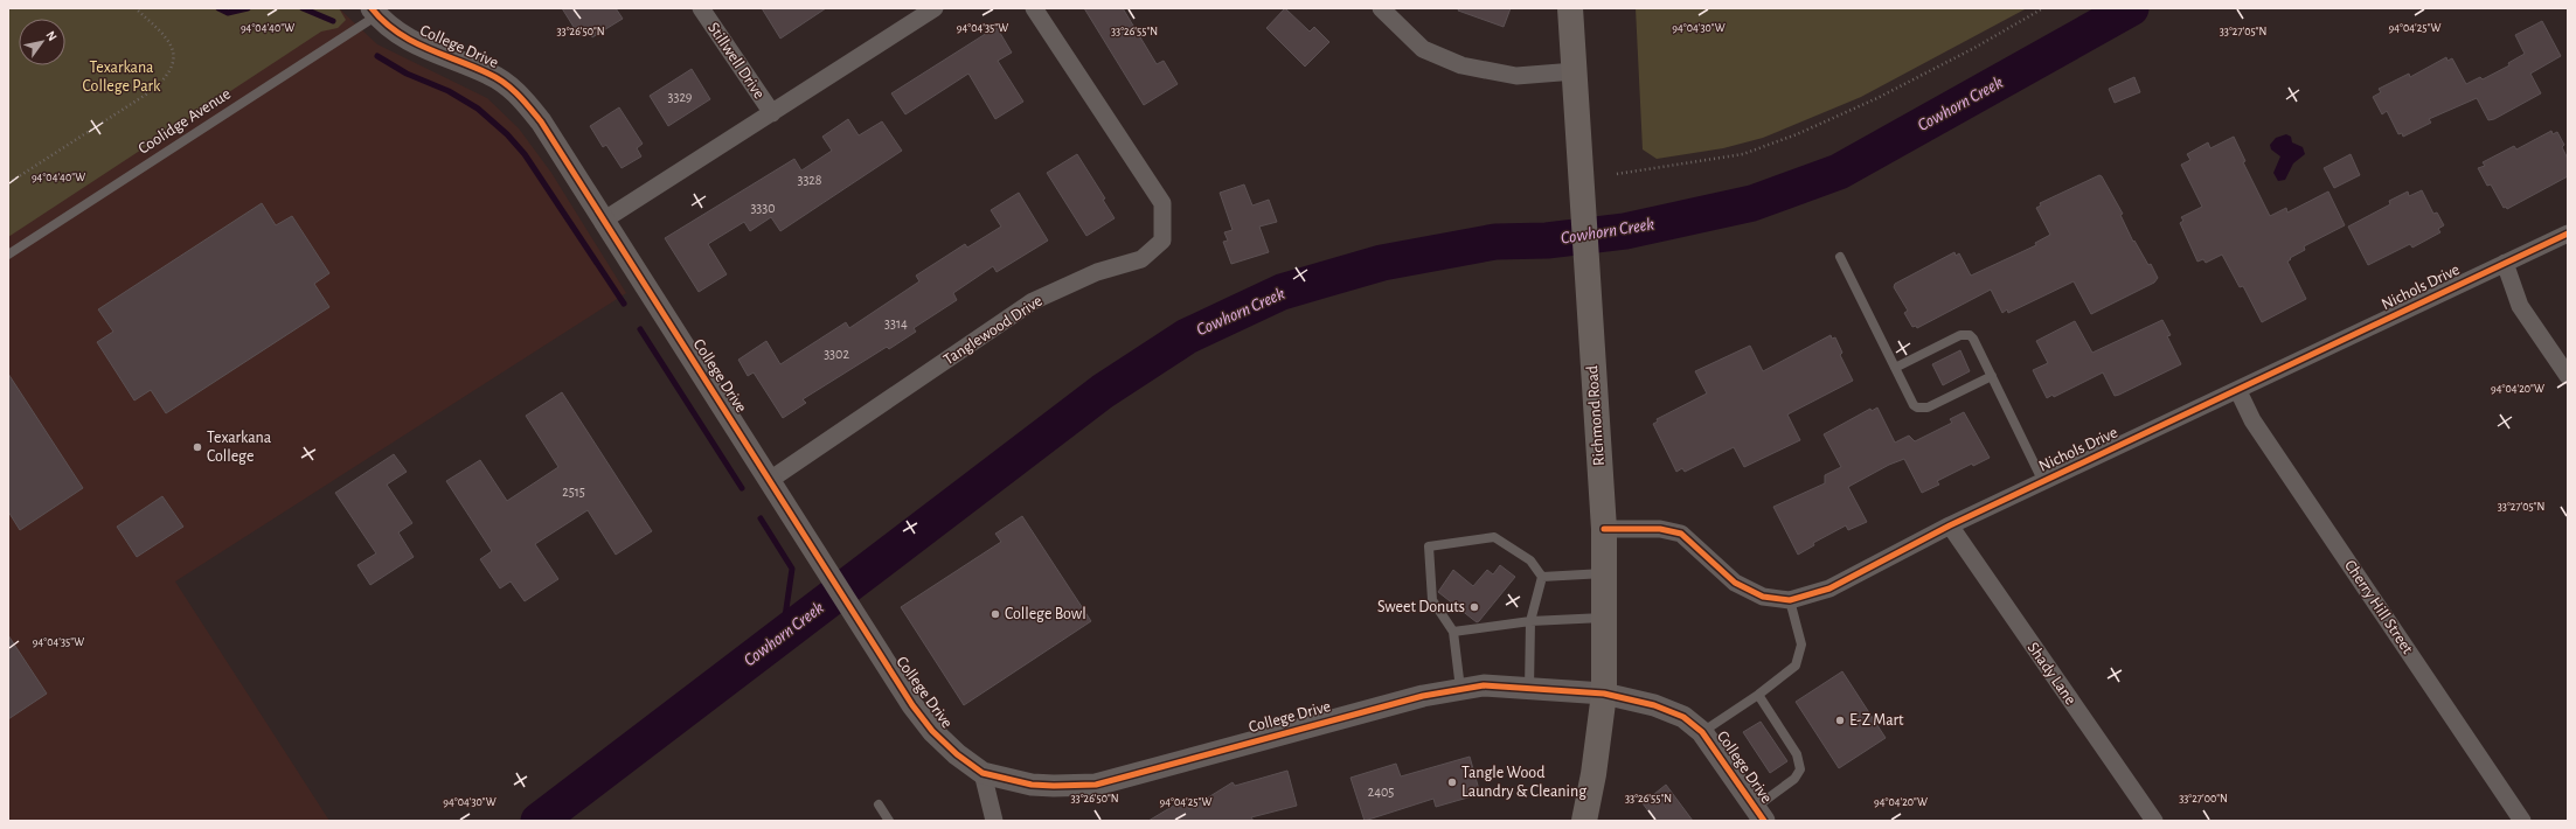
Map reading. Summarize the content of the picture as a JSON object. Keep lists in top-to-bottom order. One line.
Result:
{"streets":{"main road":["Richmond Road"],"street":["College Drive","Stillwell Drive","Nichols Drive","Tanglewood Drive","Cherry Hill Street","Shady Lane"],"lane":["Coolidge Avenue"]},"crossings":[["College Drive","Coolidge Avenue"],["College Drive","Tanglewood Drive"],["College Drive","Richmond Road"],["Nichols Drive","Richmond Road"],["Nichols Drive","Cherry Hill Street"],["Nichols Drive","Shady Lane"]],"water":["Cowhorn Creek"],"parks":["Texarkana College Park"],"places":["Texarkana College","Sweet Donuts","College Bowl","E-Z Mart","Tangle Wood Laundry & Cleaning"],"house_numbers":["3329","3328","3330","3314","3302","2515","2405"],"north":"top right","coordinates":["94°04'40\"W","94°04'35\"W","94°04'30\"W","94°04'25\"W","33°27'05\"N","33°26'50\"N","33°26'55\"N","94°04'20\"W","33°27'00\"N"]}
